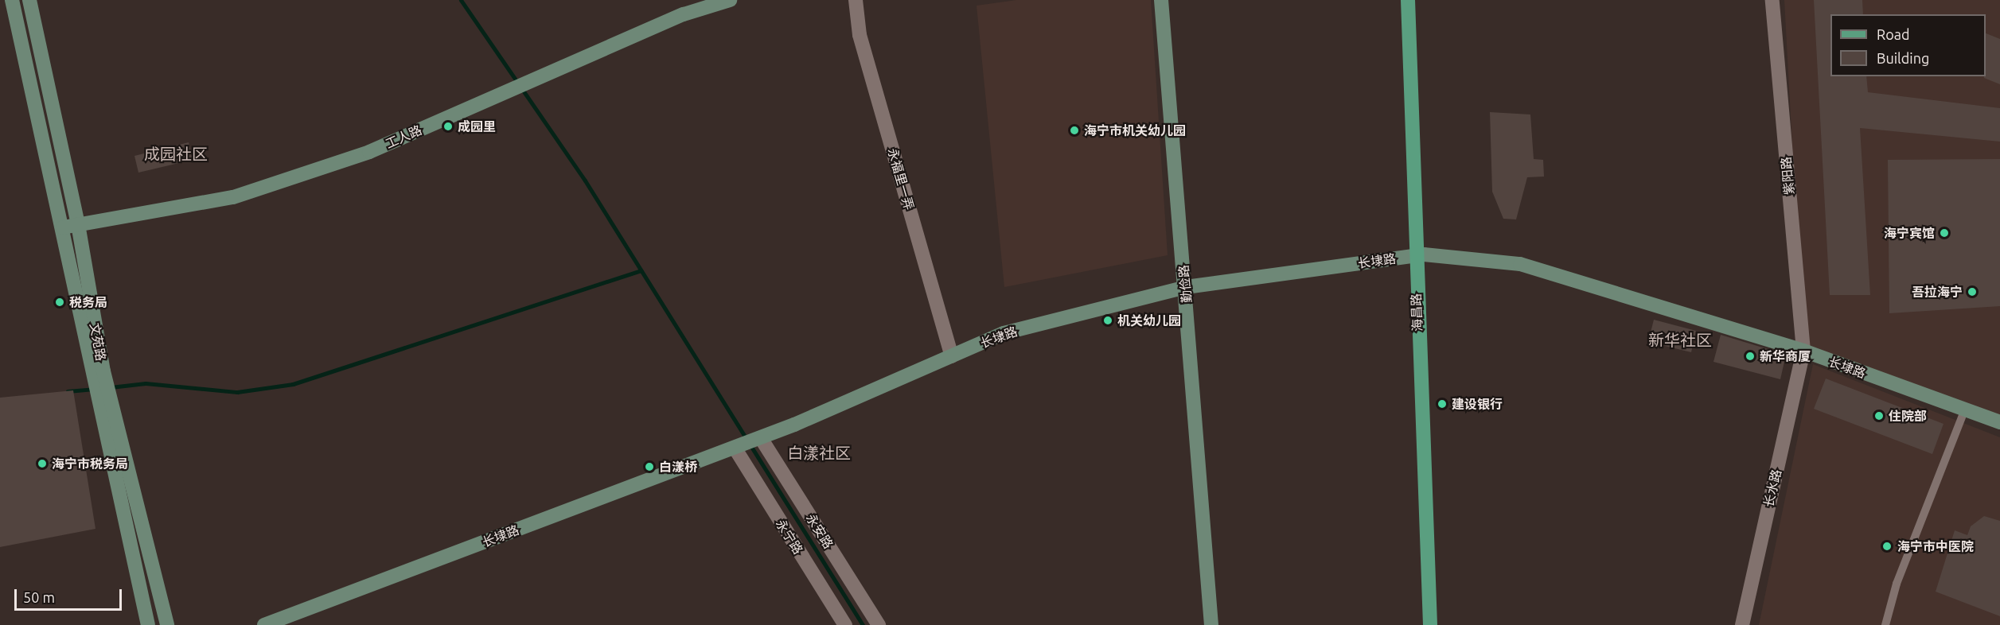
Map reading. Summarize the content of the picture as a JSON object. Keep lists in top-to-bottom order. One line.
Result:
{"streets":{"main road":["海昌路"],"street":["工人路","紫阳路","永福里一弄","长埭路","勤俭路","文苑路","长水路","永安路","永宁路"]},"crossings":[["工人路","文苑路"],["紫阳路","长埭路"],["紫阳路","长水路"],["永福里一弄","长埭路"],["长埭路","勤俭路"],["长埭路","海昌路"],["长埭路","长水路"],["长埭路","永安路"],["长埭路","永宁路"]],"districts":["成园社区","新华社区","白漾社区"],"places":["成园里","海宁市机关幼儿园","海宁宾馆","吾拉海宁","税务局","机关幼儿园","新华商厦","建设银行","住院部","海宁市税务局","白漾桥","海宁市中医院"],"legend":["Road","Building"],"scale_bar":"50 m"}
